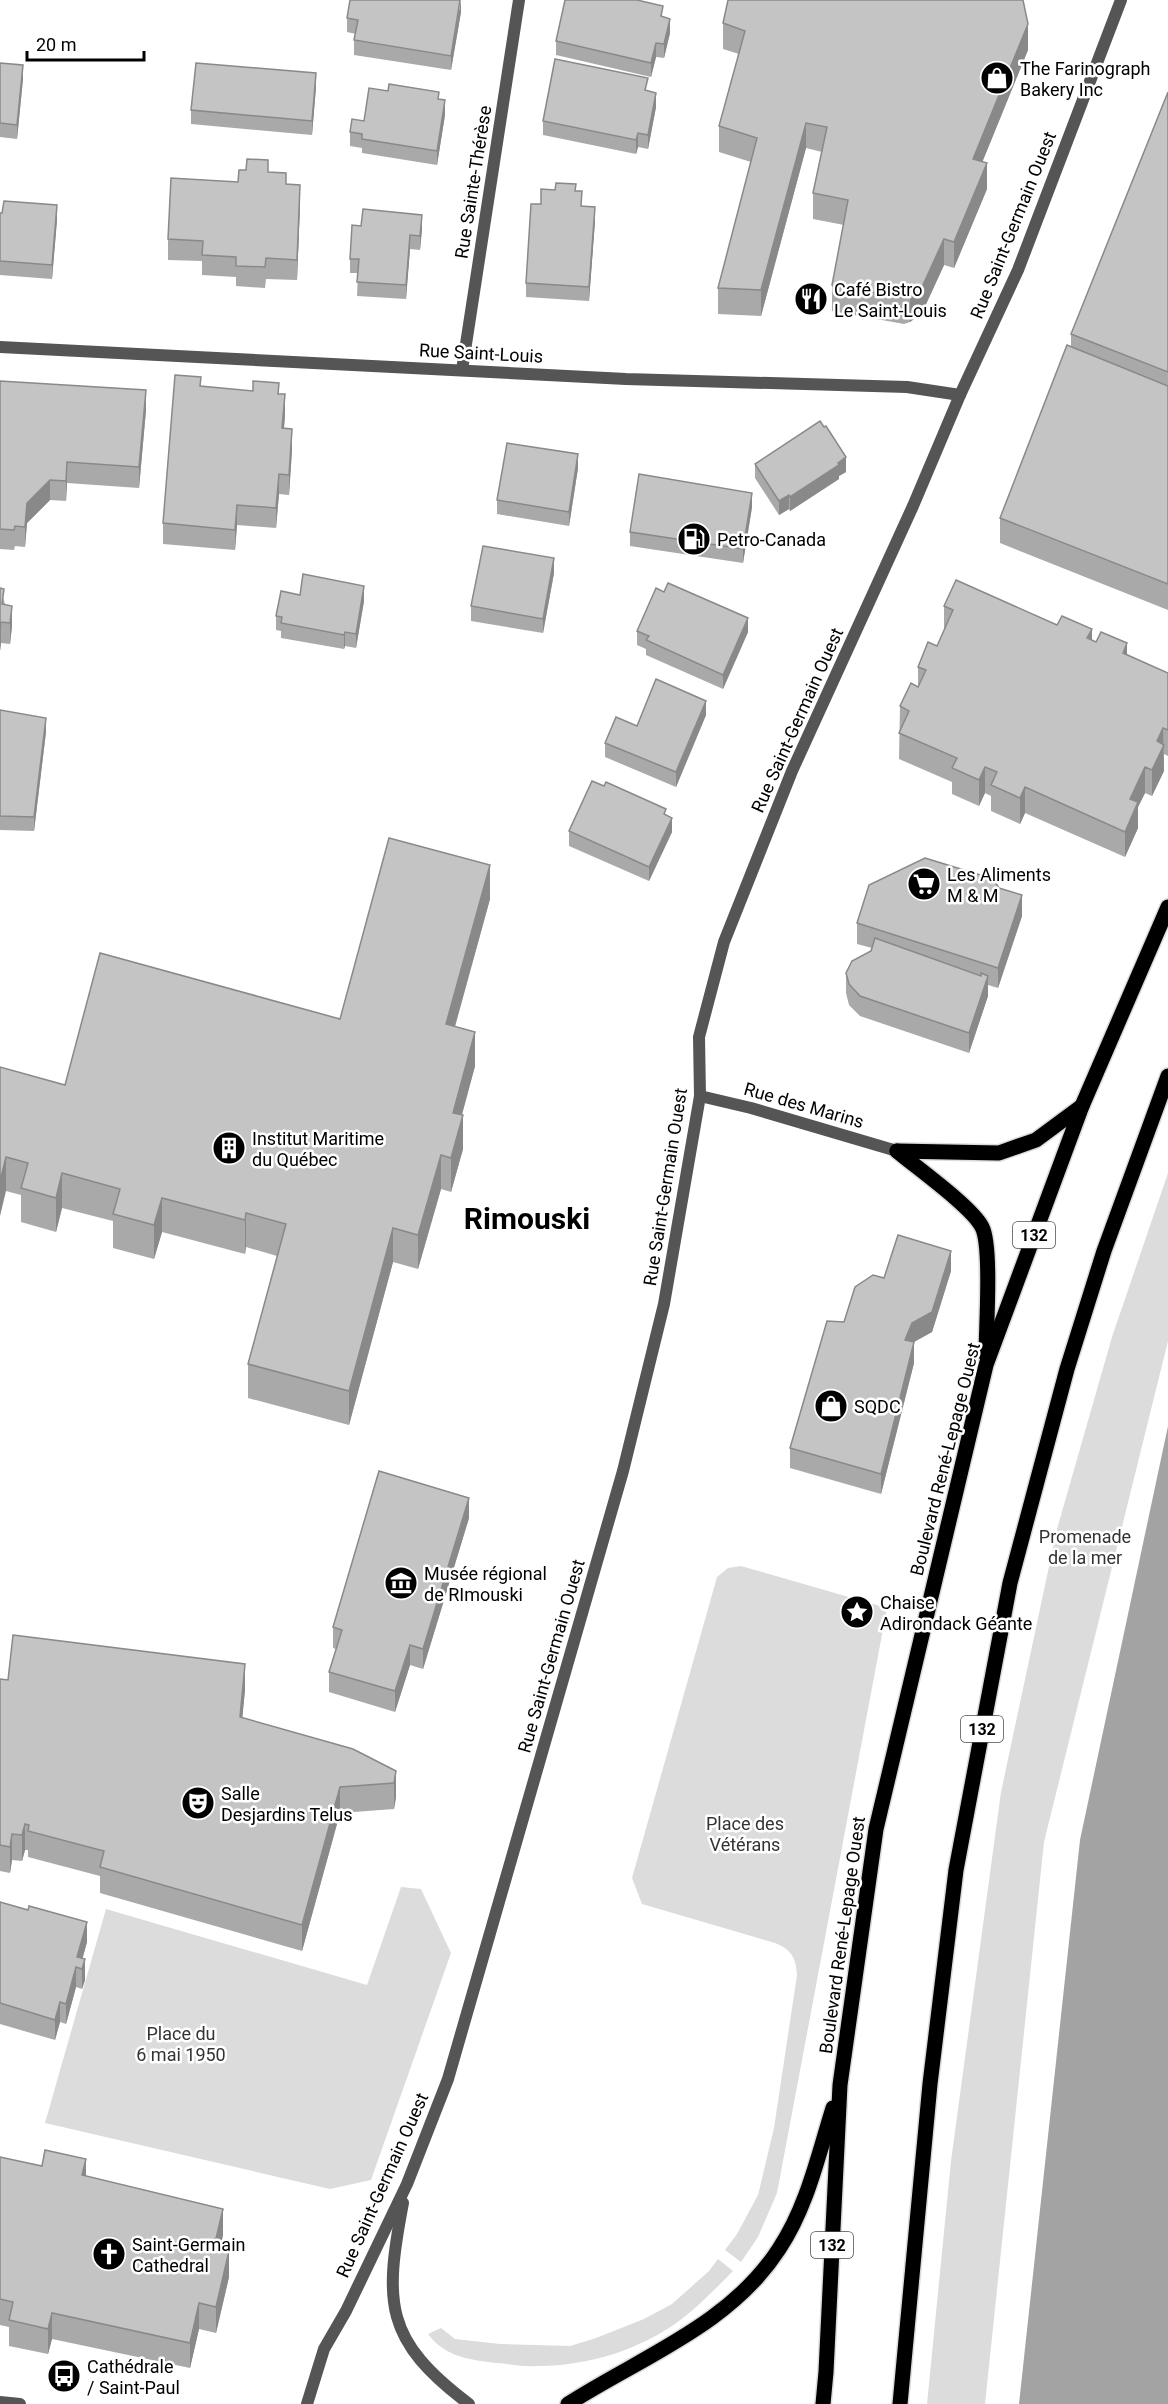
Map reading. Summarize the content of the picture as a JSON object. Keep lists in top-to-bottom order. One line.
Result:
{"streets":{"main road":["132","Boulevard René-Lepage Ouest"],"street":["Rue Sainte-Thérèse","Rue Saint-Germain Ouest","Rue Saint-Louis","Rue des Marins"]},"crossings":[["Rue Sainte-Thérèse","Rue Saint-Louis"],["Rue Saint-Germain Ouest","Rue Saint-Louis"],["Rue Saint-Germain Ouest","Rue des Marins"]],"districts":["Rimouski"],"parks":["Promenade de la mer","Place des Vétérans","Place du 6 mai 1950"],"places":{"shop":["The Farinograph Bakery Inc","SQDC"],"restaurant":["Café Bistro Le Saint-Louis"],"fuel station":["Petro-Canada"],"supermarket":["Les Aliments M & M"],"building":["Institut Maritime du Québec"],"museum":["Musée régional de RImouski"],"place":["Chaise Adirondack Géante"],"theatre":["Salle Desjardins Telus"],"church":["Saint-Germain Cathedral"],"bus stop":["Cathédrale / Saint-Paul"]},"scale_bar":"20 m"}
